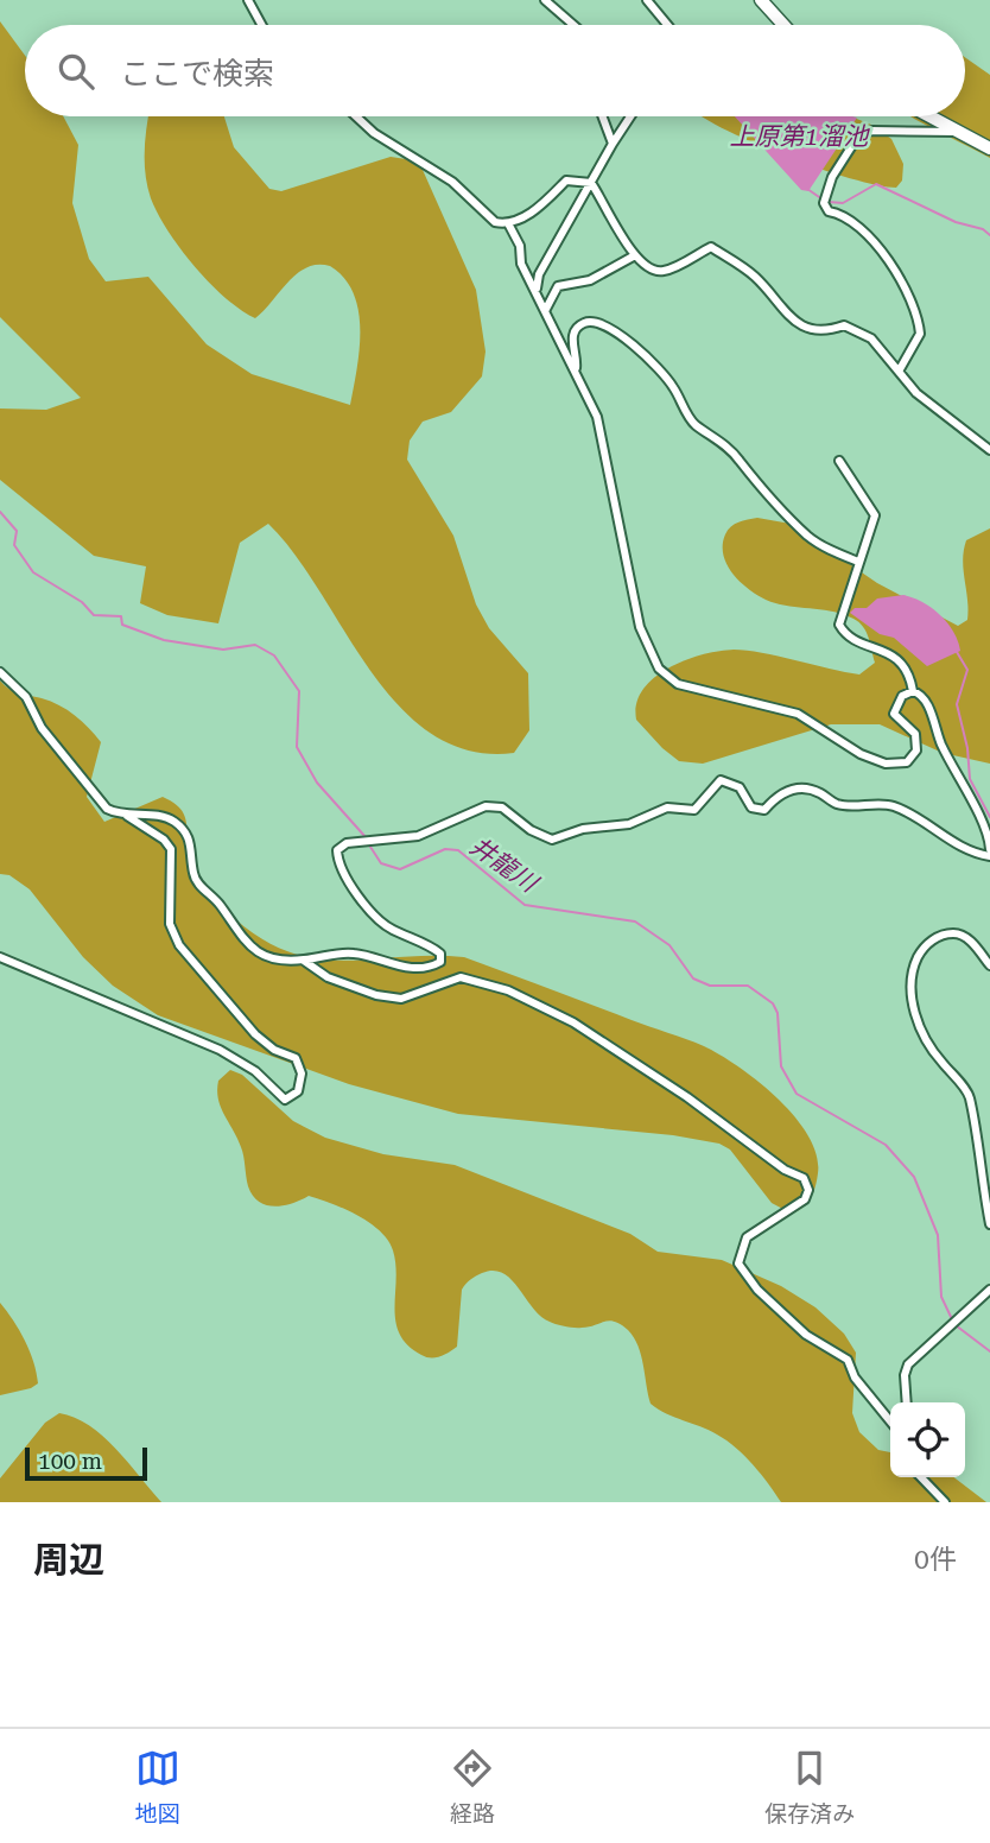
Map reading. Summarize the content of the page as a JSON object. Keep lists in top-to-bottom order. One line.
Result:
{"water":["上原第1溜池","井龍川"],"scale_bar":"100 m","page":{"search":"ここで検索","scale":"100 m","heading":["周辺","0件"],"nav":["地図","経路","保存済み"]}}
